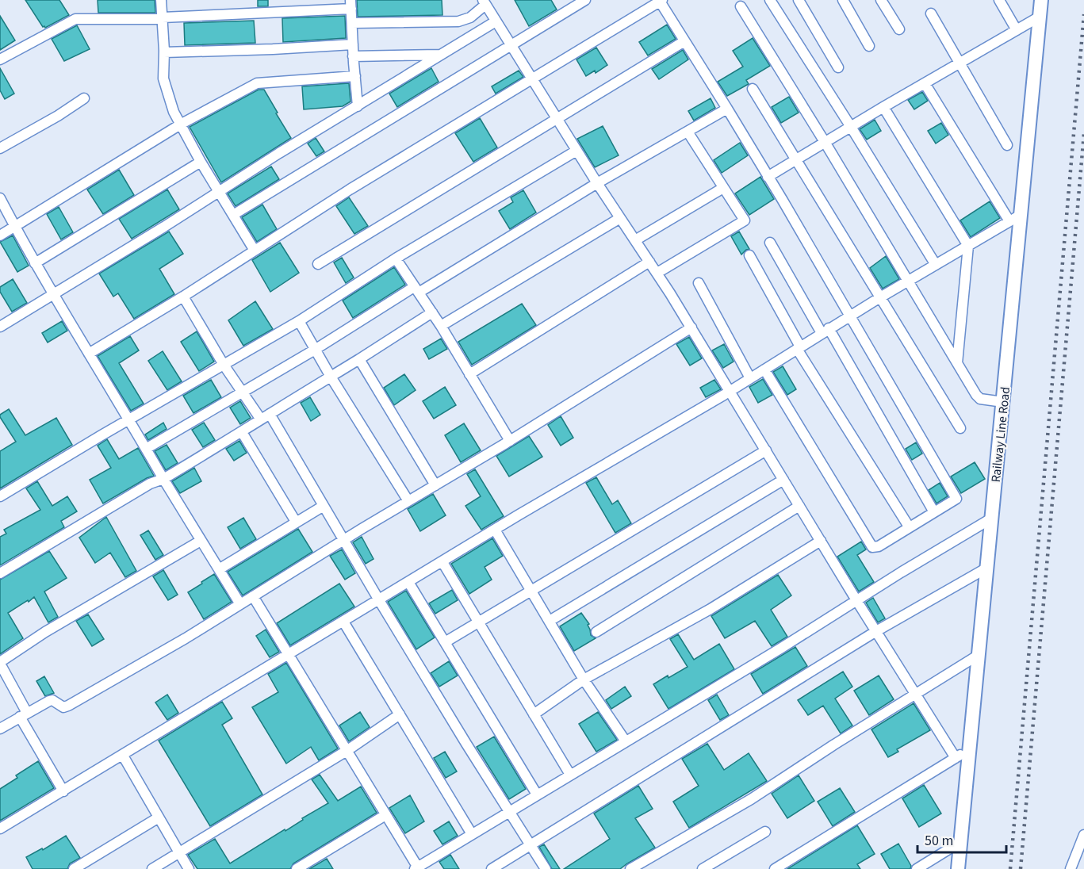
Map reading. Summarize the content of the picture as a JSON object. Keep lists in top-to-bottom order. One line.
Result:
{"streets":{"street":["Railway Line Road"]},"scale_bar":"50 m"}
